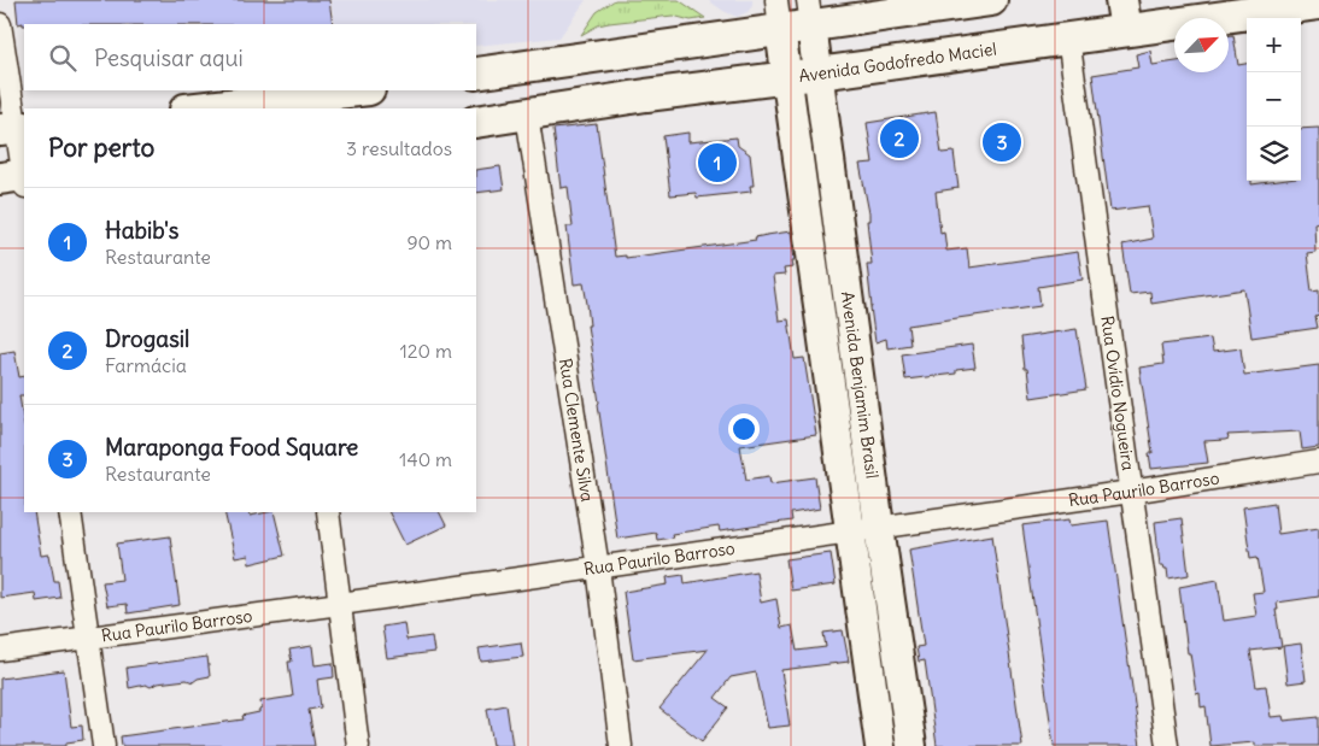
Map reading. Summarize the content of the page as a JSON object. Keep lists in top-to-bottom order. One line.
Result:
{"streets":{"main road":["Avenida Godofredo Maciel","Avenida Benjamim Brasil"],"street":["Rua Ovídio Nogueira","Rua Clemente Silva","Rua Paurilo Barroso"]},"crossings":[["Avenida Godofredo Maciel","Avenida Benjamim Brasil"],["Avenida Godofredo Maciel","Rua Ovídio Nogueira"],["Avenida Godofredo Maciel","Rua Clemente Silva"],["Avenida Benjamim Brasil","Rua Paurilo Barroso"],["Rua Ovídio Nogueira","Rua Paurilo Barroso"],["Rua Clemente Silva","Rua Paurilo Barroso"]],"north":"top right","page":{"map_buttons":["+","−"],"search":"Pesquisar aqui","heading":["Por perto","3 resultados"],"pins":["2","3","1"],"list":[{"mark":"1","name":"Habib's","note":"Restaurante","value":"90 m"},{"mark":"2","name":"Drogasil","note":"Farmácia","value":"120 m"},{"mark":"3","name":"Maraponga Food Square","note":"Restaurante","value":"140 m"}]}}
